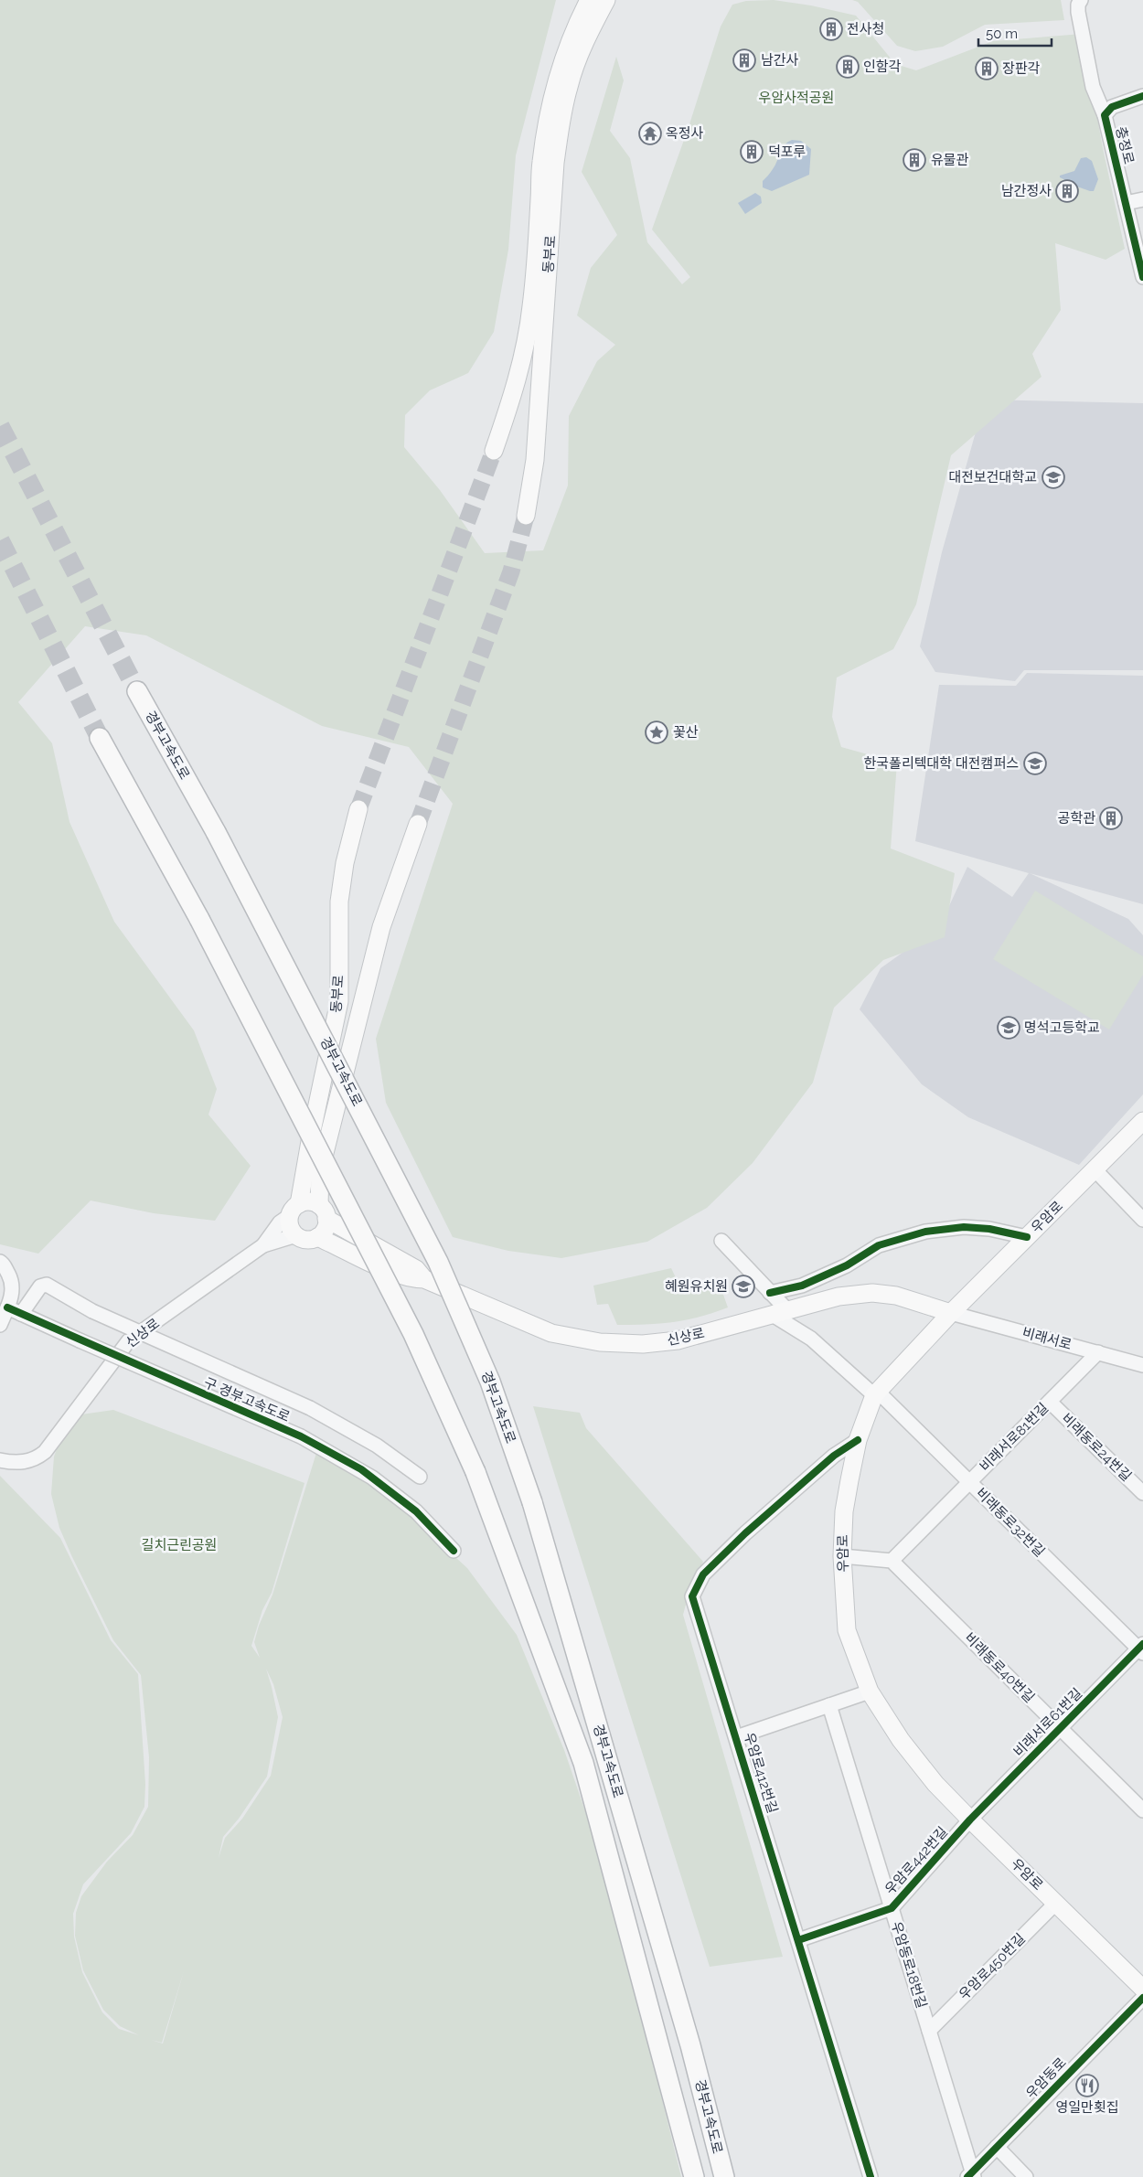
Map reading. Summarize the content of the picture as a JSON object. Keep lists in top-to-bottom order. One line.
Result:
{"streets":{"highway":["경부고속도로"],"main road":["동부로","우암로","신상로"],"street":["충정로","비래서로","구 경부고속도로","비래서로81번길","비래동로24번길","비래동로32번길","비래동로40번길","비래서로61번길","우암로412번길","우암로442번길","우암동로18번길","우암로450번길","우암동로"]},"crossings":[["우암로","신상로"],["우암로","비래서로"],["우암로","비래동로32번길"],["우암로","비래서로61번길"],["우암로","우암로412번길"],["우암로","우암로442번길"],["우암로","우암로450번길"],["신상로","비래서로"],["신상로","비래동로32번길"],["비래서로","비래서로81번길"],["비래서로81번길","비래동로24번길"],["비래서로81번길","비래동로32번길"],["비래서로81번길","비래동로40번길"],["비래동로32번길","비래서로61번길"],["비래동로40번길","비래서로61번길"],["비래서로61번길","우암로442번길"],["우암로412번길","우암로442번길"],["우암로412번길","우암동로18번길"],["우암로442번길","우암동로18번길"],["우암동로18번길","우암로450번길"],["우암동로18번길","우암동로"]],"parks":["우암사적공원","길치근린공원"],"places":{"building":["전사청","남간사","인함각","장판각","덕포루","유물관","남간정사","공학관"],"temple":["옥정사"],"school or university":["대전보건대학교","한국폴리텍대학 대전캠퍼스","명석고등학교","혜원유치원"],"place":["꽃산"],"restaurant":["영일만횟집"]},"scale_bar":"50 m"}
